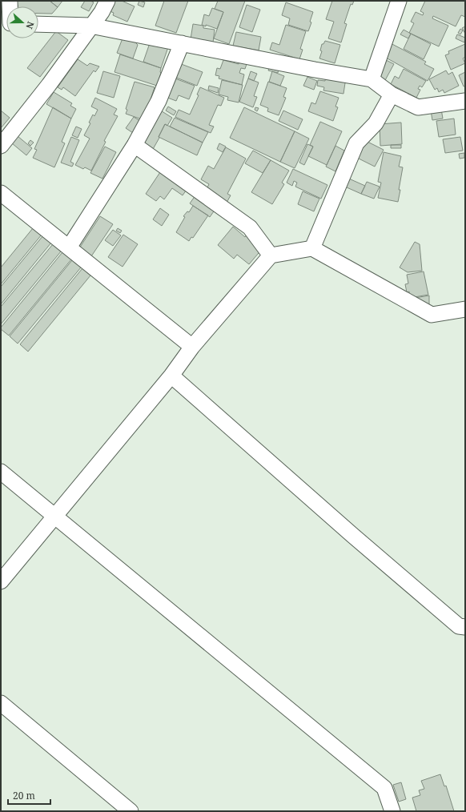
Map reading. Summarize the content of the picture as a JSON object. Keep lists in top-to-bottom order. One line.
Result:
{"scale_bar":"20 m","north":"right"}
